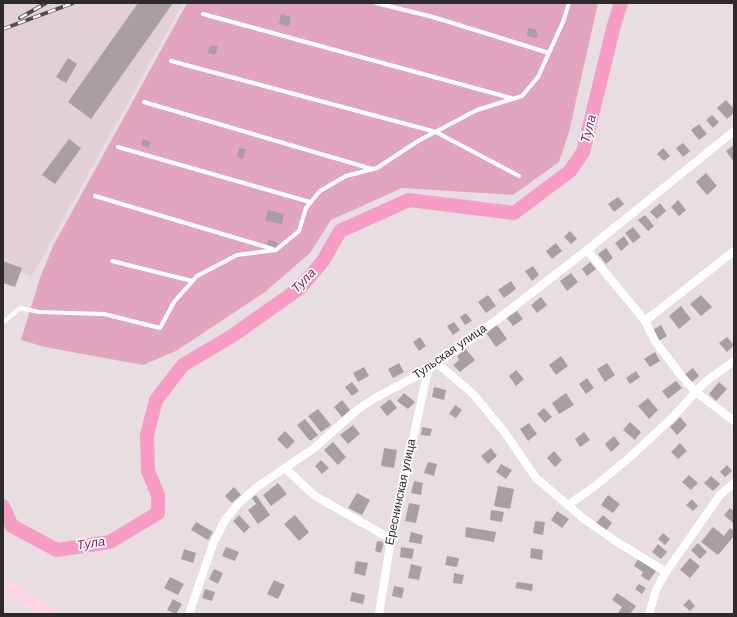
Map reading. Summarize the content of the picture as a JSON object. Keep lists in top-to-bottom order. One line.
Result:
{"streets":{"street":["Тульская улица","Ереснинская улица"]},"crossings":[["Тульская улица","Ереснинская улица"]],"water":["Тула"]}
